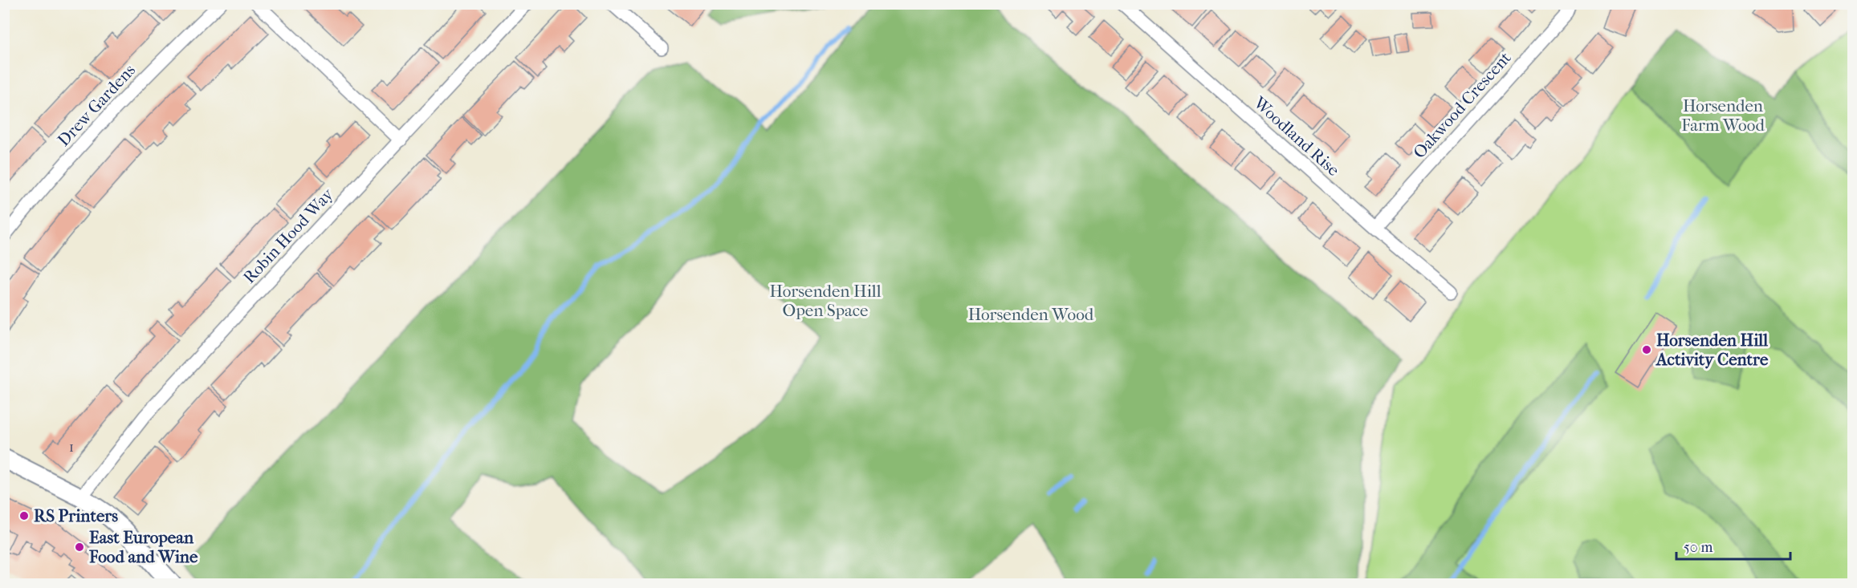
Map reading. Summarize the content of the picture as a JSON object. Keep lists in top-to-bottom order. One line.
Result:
{"streets":{"street":["Drew Gardens","Oakwood Crescent","Woodland Rise","Robin Hood Way"]},"crossings":[["Oakwood Crescent","Woodland Rise"]],"parks":["Horsenden Farm Wood","Horsenden Hill Open Space","Horsenden Wood"],"places":["Horsenden Hill Activity Centre","RS Printers","East European Food and Wine"],"house_numbers":["1"],"scale_bar":"50 m"}
